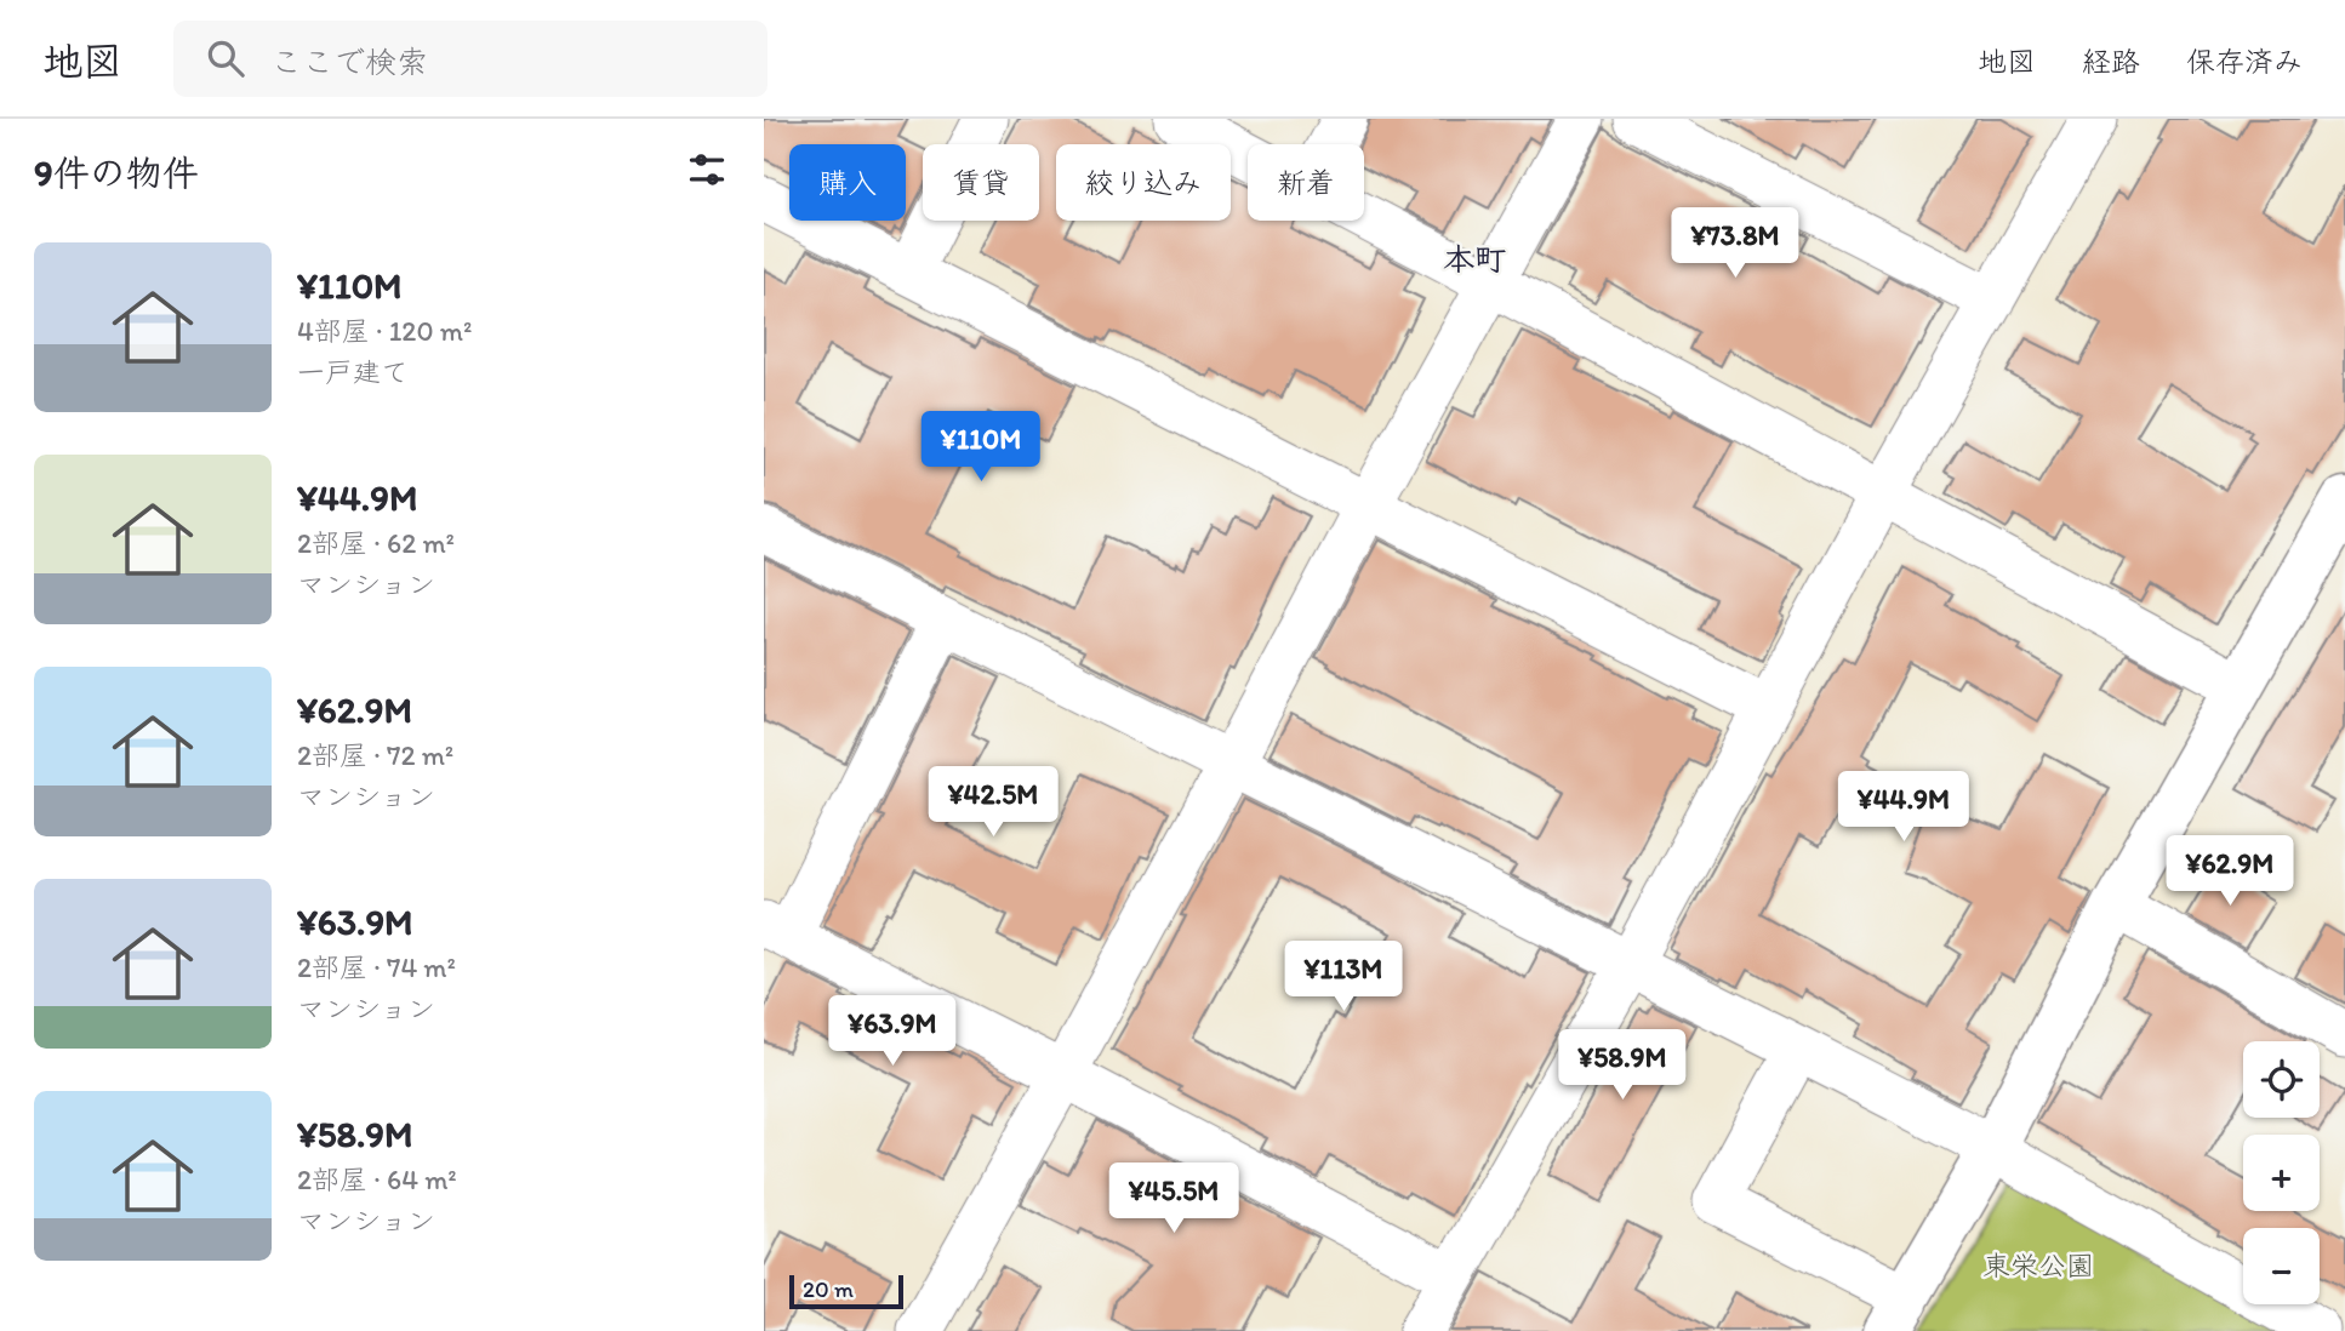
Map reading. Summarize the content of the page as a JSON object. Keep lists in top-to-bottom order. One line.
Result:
{"districts":["本町"],"parks":["東栄公園"],"scale_bar":"20 m","page":{"header":"地図","search":"ここで検索","nav":["地図","経路","保存済み"],"heading":"9件の物件","chip":["購入","賃貸","絞り込み","新着"],"price":["¥73.8M","¥110M","¥42.5M","¥44.9M","¥62.9M","¥113M","¥63.9M","¥58.9M","¥45.5M"],"list":[{"name":"¥110M","note":"4部屋 · 120 m² · 一戸建て"},{"name":"¥44.9M","note":"2部屋 · 62 m² · マンション"},{"name":"¥62.9M","note":"2部屋 · 72 m² · マンション"},{"name":"¥63.9M","note":"2部屋 · 74 m² · マンション"},{"name":"¥58.9M","note":"2部屋 · 64 m² · マンション"}],"map_buttons":["+","−"],"scale":"20 m"}}
